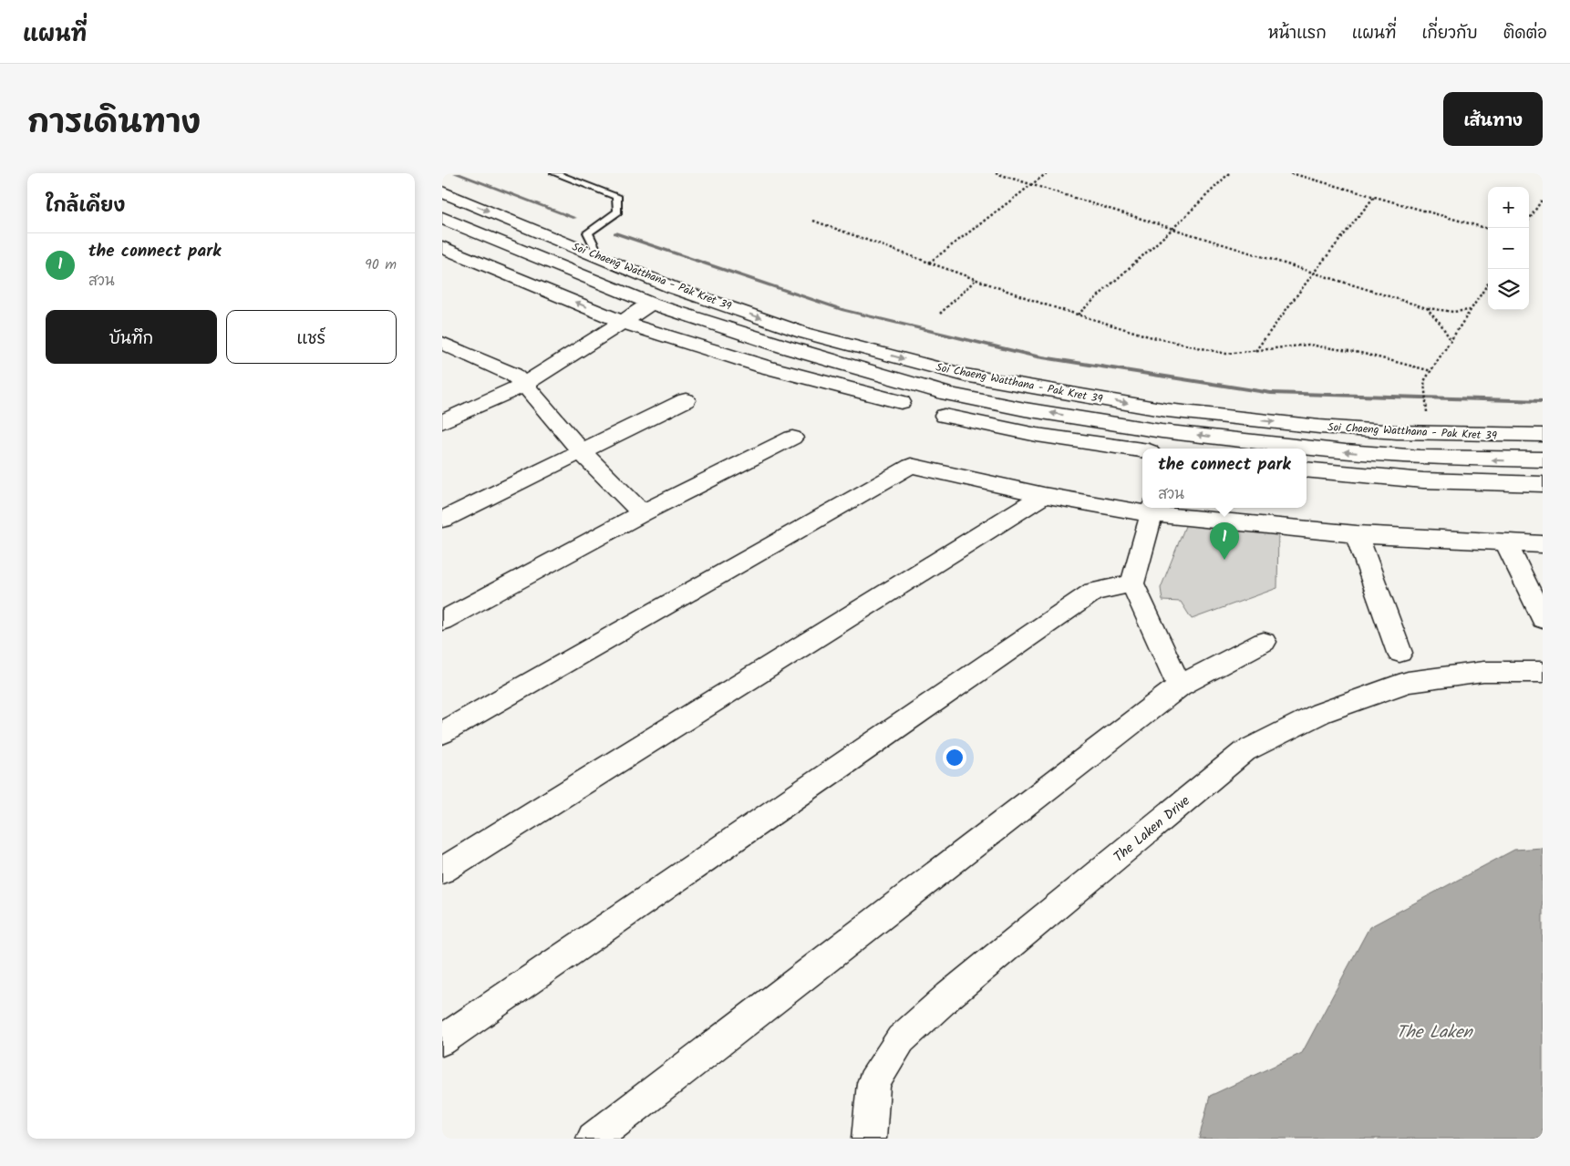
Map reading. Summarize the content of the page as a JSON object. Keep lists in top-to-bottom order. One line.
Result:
{"streets":{"street":["Soi Chaeng Watthana - Pak Kret 39","The Laken Drive"]},"water":["The Laken"],"page":{"header":"แผนที่","nav":["หน้าแรก","แผนที่","เกี่ยวกับ","ติดต่อ"],"title":"การเดินทาง","buttons":["เส้นทาง",["บันทึก","แชร์"]],"heading":"ใกล้เคียง","map_buttons":["+","−"],"list":[{"mark":"1","name":"the connect park","note":"สวน","value":"90 m"}],"popup":["the connect park","สวน"],"pins":"1"}}
